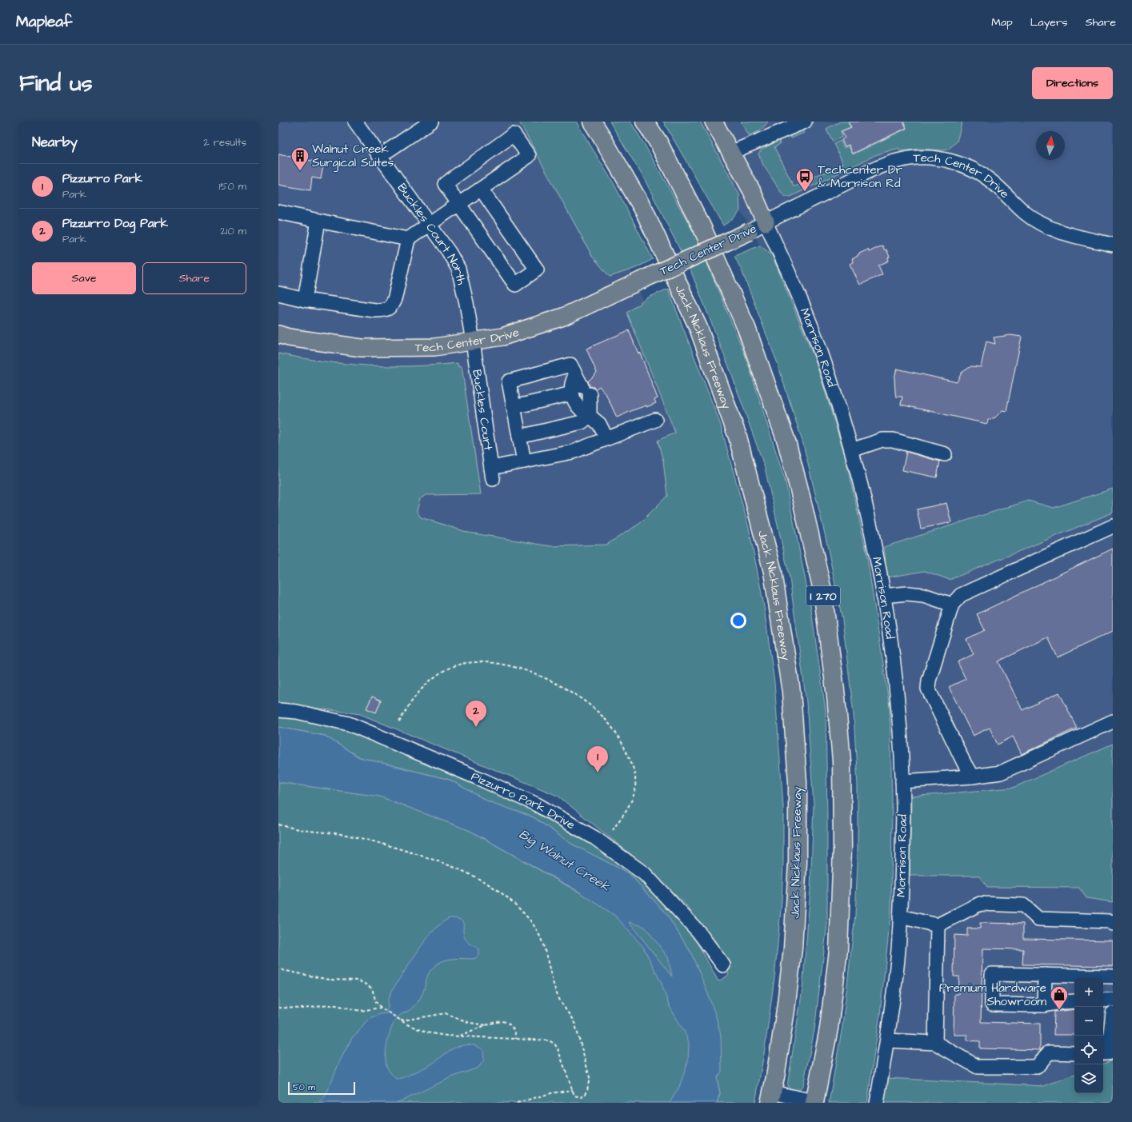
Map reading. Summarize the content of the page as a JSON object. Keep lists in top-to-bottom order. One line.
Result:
{"streets":{"highway":["Jack Nicklaus Freeway","I 270"],"main road":["Tech Center Drive","Morrison Road"],"street":["Buckles Court North","Buckles Court","Pizzurro Park Drive"]},"crossings":[["Tech Center Drive","Buckles Court North"],["Tech Center Drive","Morrison Road"],["Tech Center Drive","Buckles Court"],["Buckles Court North","Buckles Court"]],"water":["Big Walnut Creek"],"places":{"building":["Walnut Creek Surgical Suites"],"bus stop":["Techcenter Dr & Morrison Rd"],"shop":["Premium Hardware Showroom"]},"scale_bar":"50 m","north":"top","page":{"header":"Mapleaf","nav":["Map","Layers","Share"],"buttons":["Directions",["Save","Share"]],"title":"Find us","heading":["Nearby","2 results"],"list":[{"mark":"1","name":"Pizzurro Park","note":"Park","value":"150 m"},{"mark":"2","name":"Pizzurro Dog Park","note":"Park","value":"210 m"}],"pins":["2","1"],"map_buttons":["+","−"],"scale":"50 m"}}
